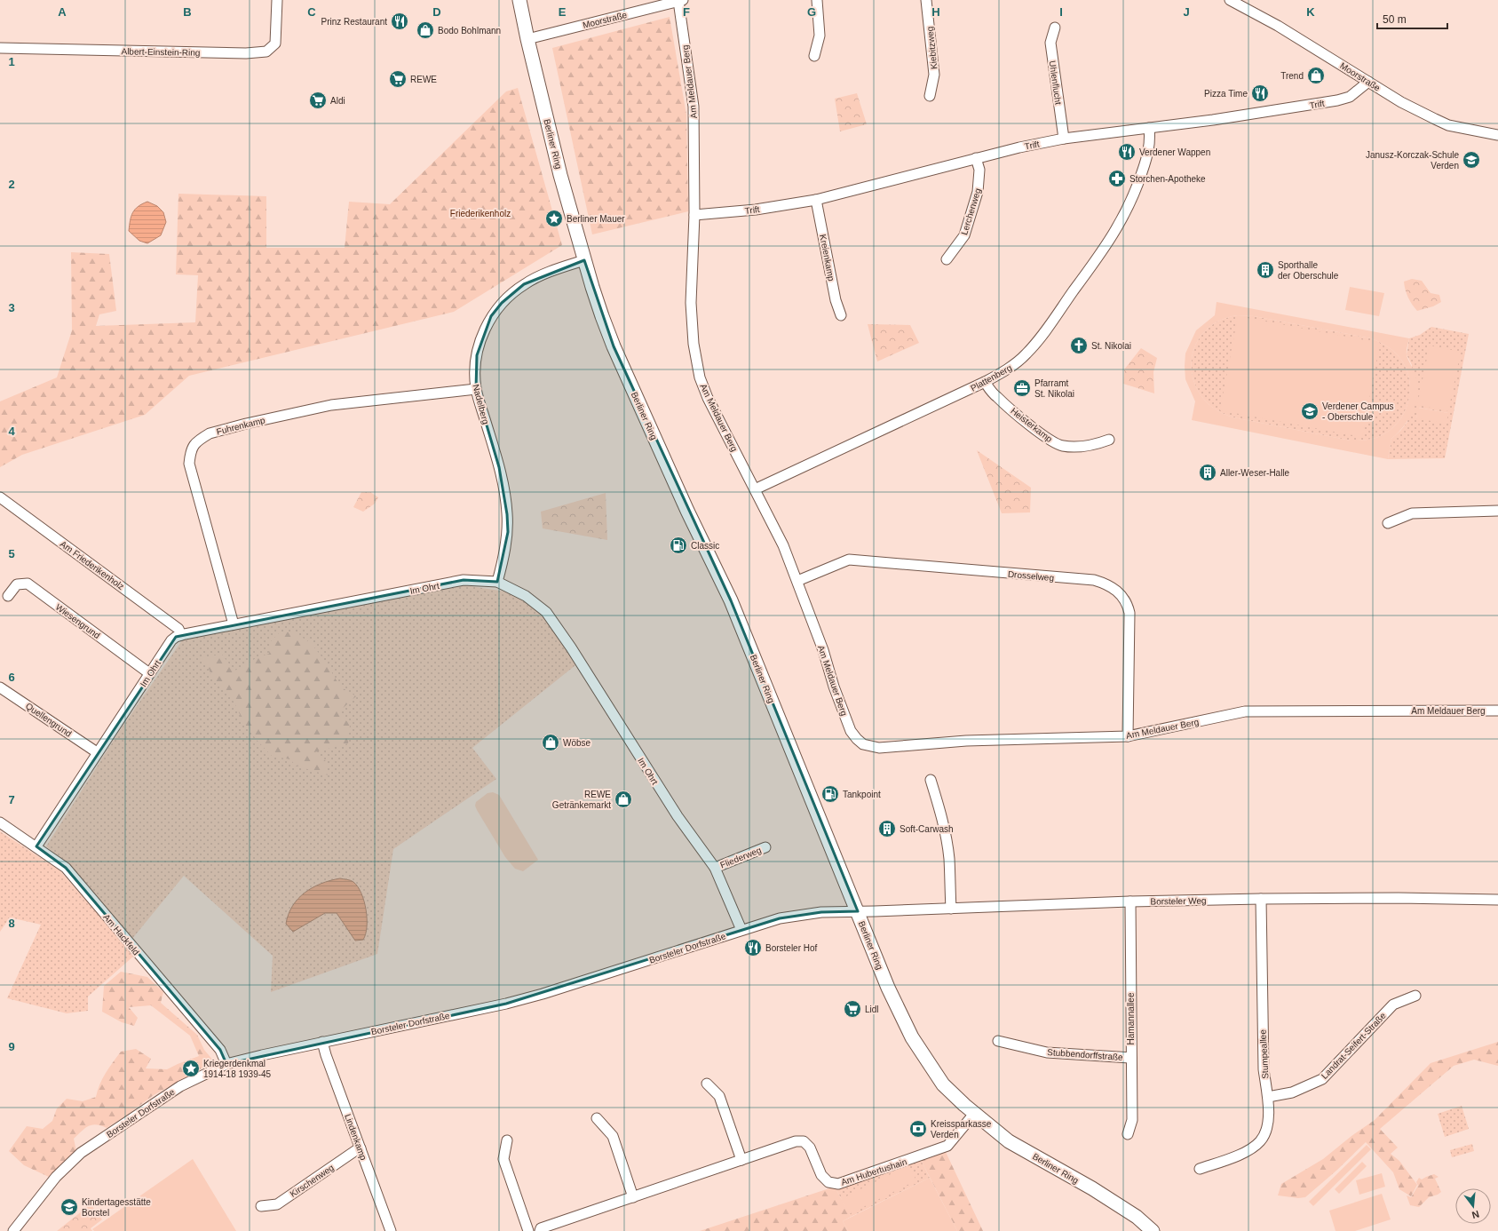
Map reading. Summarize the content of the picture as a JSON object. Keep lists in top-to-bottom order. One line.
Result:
{"streets":{"street":["Moorstraße","Kiebitzweg","Albert-Einstein-Ring","Am Meldauer Berg","Uhlenflucht","Trift","Berliner Ring","Lerchenweg","Kreienkamp","Plattenberg","Nadelberg","Heisterkamp","Fuhrenkamp","Am Friederikenholz","Drosselweg","Im Ohrt","Wiesengrund","Quellengrund","Fliederweg","Borsteler Weg","Am Hackfeld","Borsteler Dorfstraße","Hamannallee","Landrat-Seifert-Straße","Stubbendorffstraße","Stumpeallee","Lindenkamp","Am Hubertushain","Kirschenweg"]},"crossings":[["Moorstraße","Am Meldauer Berg"],["Moorstraße","Trift"],["Moorstraße","Berliner Ring"],["Am Meldauer Berg","Trift"],["Am Meldauer Berg","Plattenberg"],["Am Meldauer Berg","Drosselweg"],["Uhlenflucht","Trift"],["Trift","Lerchenweg"],["Trift","Kreienkamp"],["Trift","Plattenberg"],["Berliner Ring","Nadelberg"],["Berliner Ring","Borsteler Weg"],["Berliner Ring","Borsteler Dorfstraße"],["Berliner Ring","Am Hubertushain"],["Plattenberg","Heisterkamp"],["Nadelberg","Fuhrenkamp"],["Nadelberg","Im Ohrt"],["Fuhrenkamp","Im Ohrt"],["Am Friederikenholz","Im Ohrt"],["Im Ohrt","Wiesengrund"],["Im Ohrt","Quellengrund"],["Im Ohrt","Fliederweg"],["Im Ohrt","Am Hackfeld"],["Im Ohrt","Borsteler Dorfstraße"],["Borsteler Weg","Borsteler Dorfstraße"],["Borsteler Weg","Hamannallee"],["Borsteler Weg","Stumpeallee"],["Am Hackfeld","Borsteler Dorfstraße"],["Borsteler Dorfstraße","Lindenkamp"],["Hamannallee","Stubbendorffstraße"],["Landrat-Seifert-Straße","Stumpeallee"],["Lindenkamp","Kirschenweg"]],"parks":["Friederikenholz"],"places":{"restaurant":["Prinz Restaurant","Pizza Time","Verdener Wappen","Borsteler Hof"],"shop":["Bodo Bohlmann","Trend","Wöbse","REWE Getränkemarkt"],"supermarket":["REWE","Aldi","Lidl"],"school or university":["Janusz-Korczak-Schule Verden","Verdener Campus - Oberschule","Kindertagesstätte Borstel"],"pharmacy":["Storchen-Apotheke"],"place":["Berliner Mauer","Kriegerdenkmal 1914-18 1939-45"],"building":["Sporthalle der Oberschule","Aller-Weser-Halle","Soft-Carwash"],"church":["St. Nikolai"],"office":["Pfarramt St. Nikolai"],"fuel station":["Classic","Tankpoint"],"bank":["Kreissparkasse Verden"]},"scale_bar":"50 m","north":"bottom","grid":{"columns":["A","B","C","D","E","F","G","H","I","J","K"],"rows":["1","2","3","4","5","6","7","8","9"]}}
